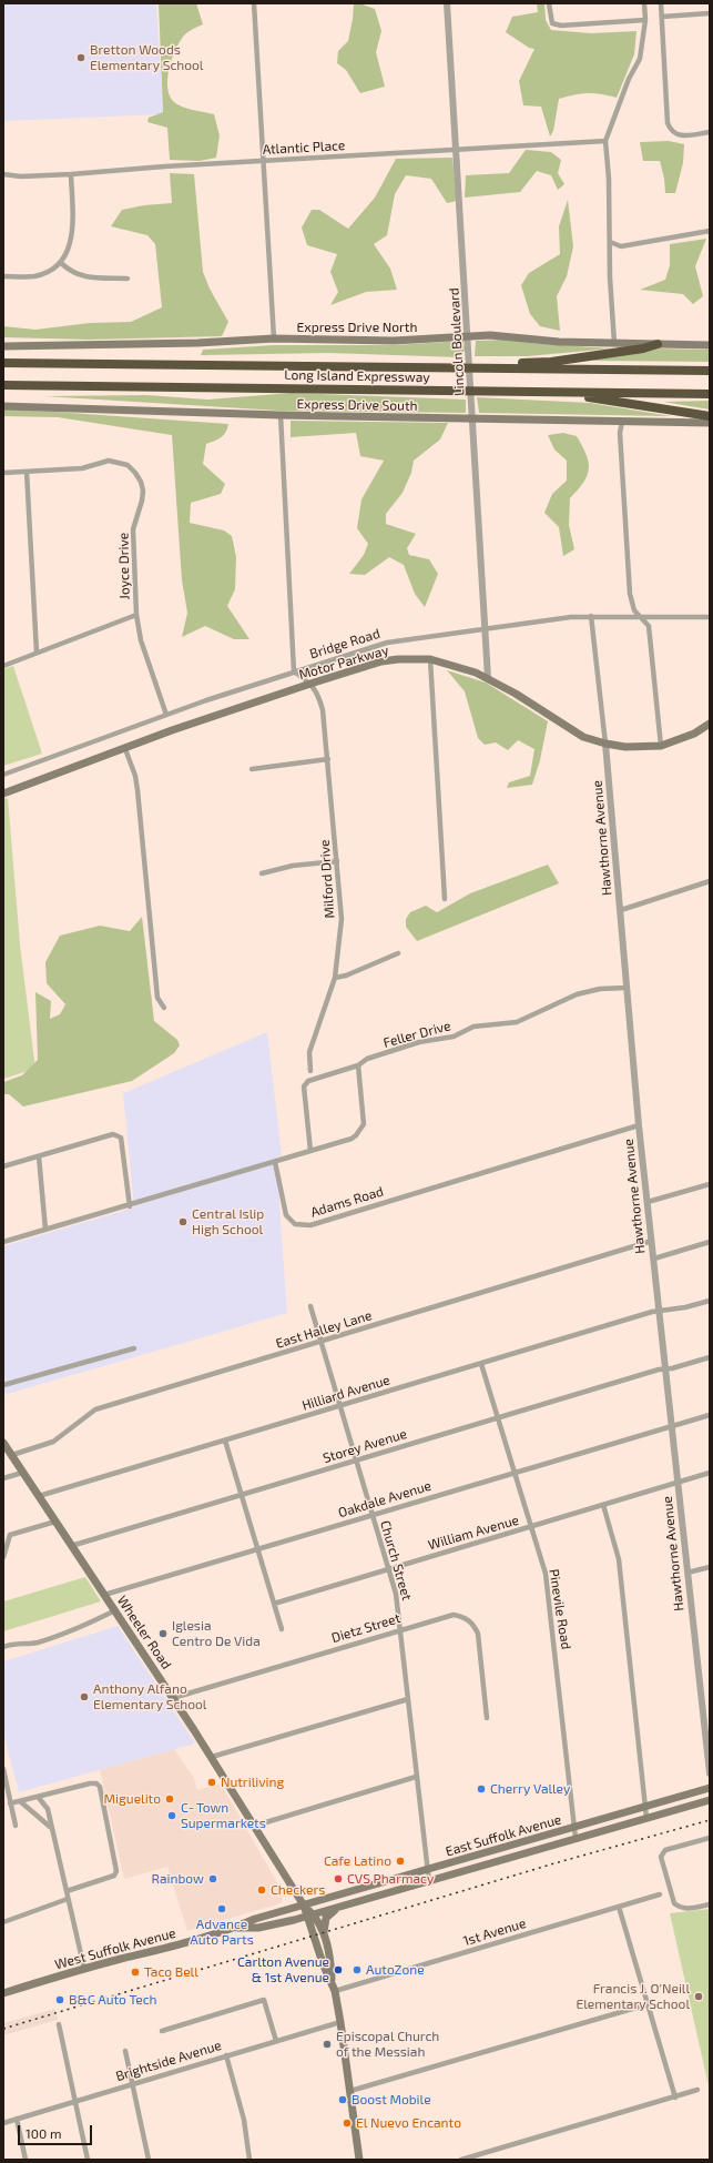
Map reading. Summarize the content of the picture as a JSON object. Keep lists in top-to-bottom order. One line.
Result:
{"streets":{"highway":["Long Island Expressway"],"main road":["Express Drive North","Express Drive South","Motor Parkway","Wheeler Road","East Suffolk Avenue","West Suffolk Avenue"],"street":["Atlantic Place","Lincoln Boulevard","Joyce Drive","Bridge Road","Hawthorne Avenue","Milford Drive","Feller Drive","Adams Road","East Halley Lane","Hilliard Avenue","Storey Avenue","Oakdale Avenue","William Avenue","Church Street","Pinevile Road","Dietz Street","1st Avenue","Brightside Avenue"]},"crossings":[["Atlantic Place","Lincoln Boulevard"],["Express Drive North","Lincoln Boulevard"],["Lincoln Boulevard","Express Drive South"],["Lincoln Boulevard","Bridge Road"],["Lincoln Boulevard","Motor Parkway"],["Joyce Drive","Bridge Road"],["Bridge Road","Hawthorne Avenue"],["Motor Parkway","Hawthorne Avenue"],["Motor Parkway","Milford Drive"],["Hawthorne Avenue","Feller Drive"],["Hawthorne Avenue","Adams Road"],["Hawthorne Avenue","East Halley Lane"],["Hawthorne Avenue","Hilliard Avenue"],["Hawthorne Avenue","Storey Avenue"],["Hawthorne Avenue","Oakdale Avenue"],["Hawthorne Avenue","William Avenue"],["East Halley Lane","Church Street"],["East Halley Lane","Wheeler Road"],["Hilliard Avenue","Church Street"],["Hilliard Avenue","Pinevile Road"],["Hilliard Avenue","Wheeler Road"],["Storey Avenue","Church Street"],["Storey Avenue","Pinevile Road"],["Storey Avenue","Wheeler Road"],["Oakdale Avenue","Church Street"],["Oakdale Avenue","Pinevile Road"],["Oakdale Avenue","Wheeler Road"],["William Avenue","Church Street"],["William Avenue","Pinevile Road"],["Church Street","Dietz Street"],["Church Street","East Suffolk Avenue"],["Pinevile Road","East Suffolk Avenue"],["Dietz Street","Wheeler Road"],["Wheeler Road","East Suffolk Avenue"],["Wheeler Road","West Suffolk Avenue"],["East Suffolk Avenue","West Suffolk Avenue"]],"places":["Bretton Woods Elementary School","Central Islip High School","Iglesia Centro De Vida","Anthony Alfano Elementary School","Nutriliving","Cherry Valley","Miguelito","C‑Town Supermarkets","Cafe Latino","Rainbow","CVS Pharmacy","Checkers","Advance Auto Parts","Carlton Avenue & 1st Avenue","AutoZone","Taco Bell","Francis J. O'Neill Elementary School","B&C Auto Tech","Episcopal Church of the Messiah","Boost Mobile","El Nuevo Encanto"],"scale_bar":"100 m"}
